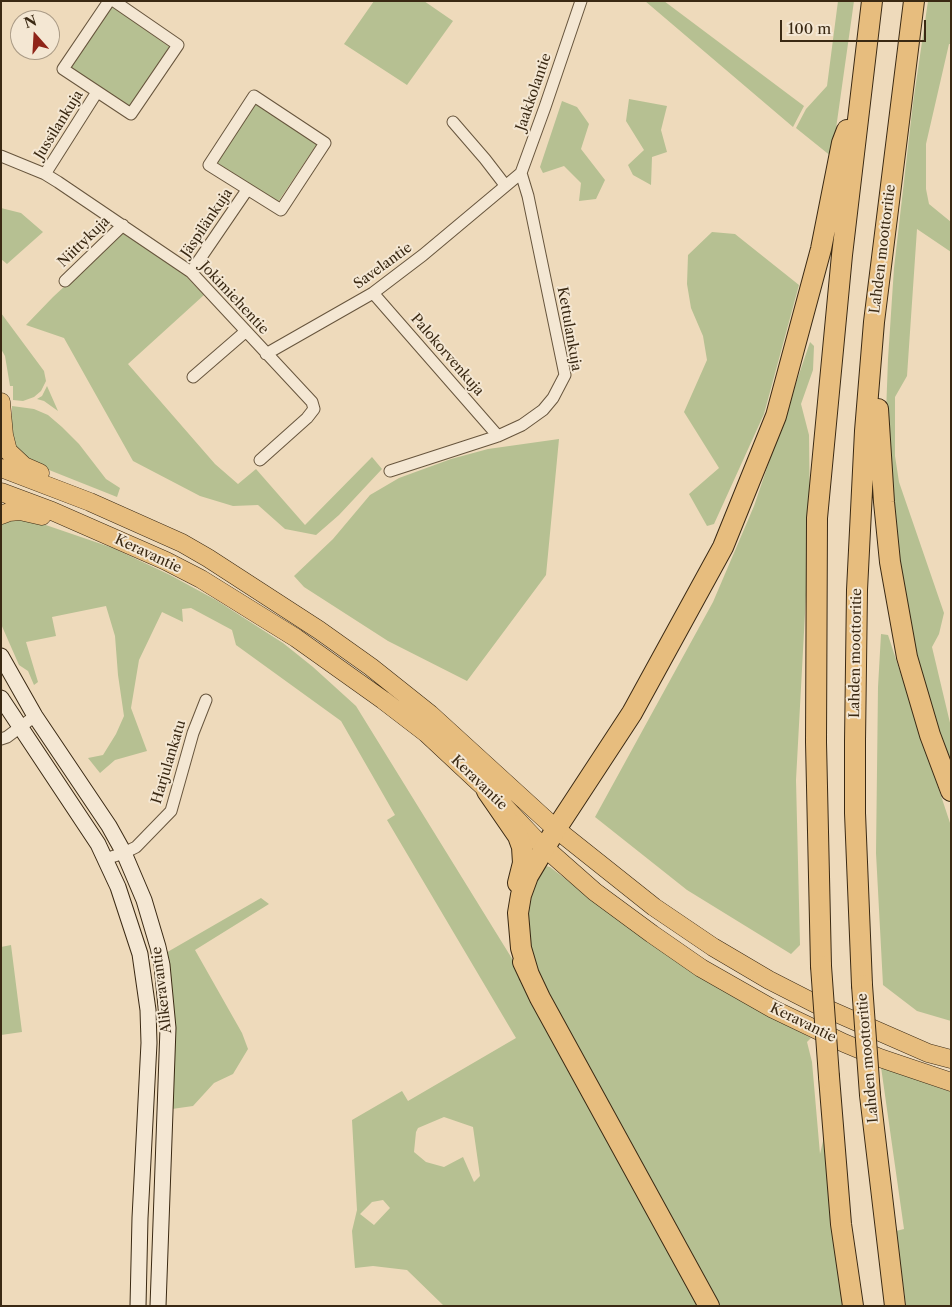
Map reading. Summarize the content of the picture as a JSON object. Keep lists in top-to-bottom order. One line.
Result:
{"streets":{"highway":["Lahden moottoritie"],"main road":["Keravantie"],"street":["Jaakkolantie","Jussilankuja","Jäspilänkuja","Niittykuja","Savelantie","Jokimiehentie","Kettulankuja","Palokorvenkuja","Harjulankatu","Alikeravantie"]},"crossings":[["Jaakkolantie","Kettulankuja"],["Jussilankuja","Jokimiehentie"],["Jäspilänkuja","Jokimiehentie"],["Niittykuja","Jokimiehentie"],["Savelantie","Jokimiehentie"],["Savelantie","Palokorvenkuja"],["Kettulankuja","Palokorvenkuja"],["Harjulankatu","Alikeravantie"]],"scale_bar":"100 m","north":"top"}
